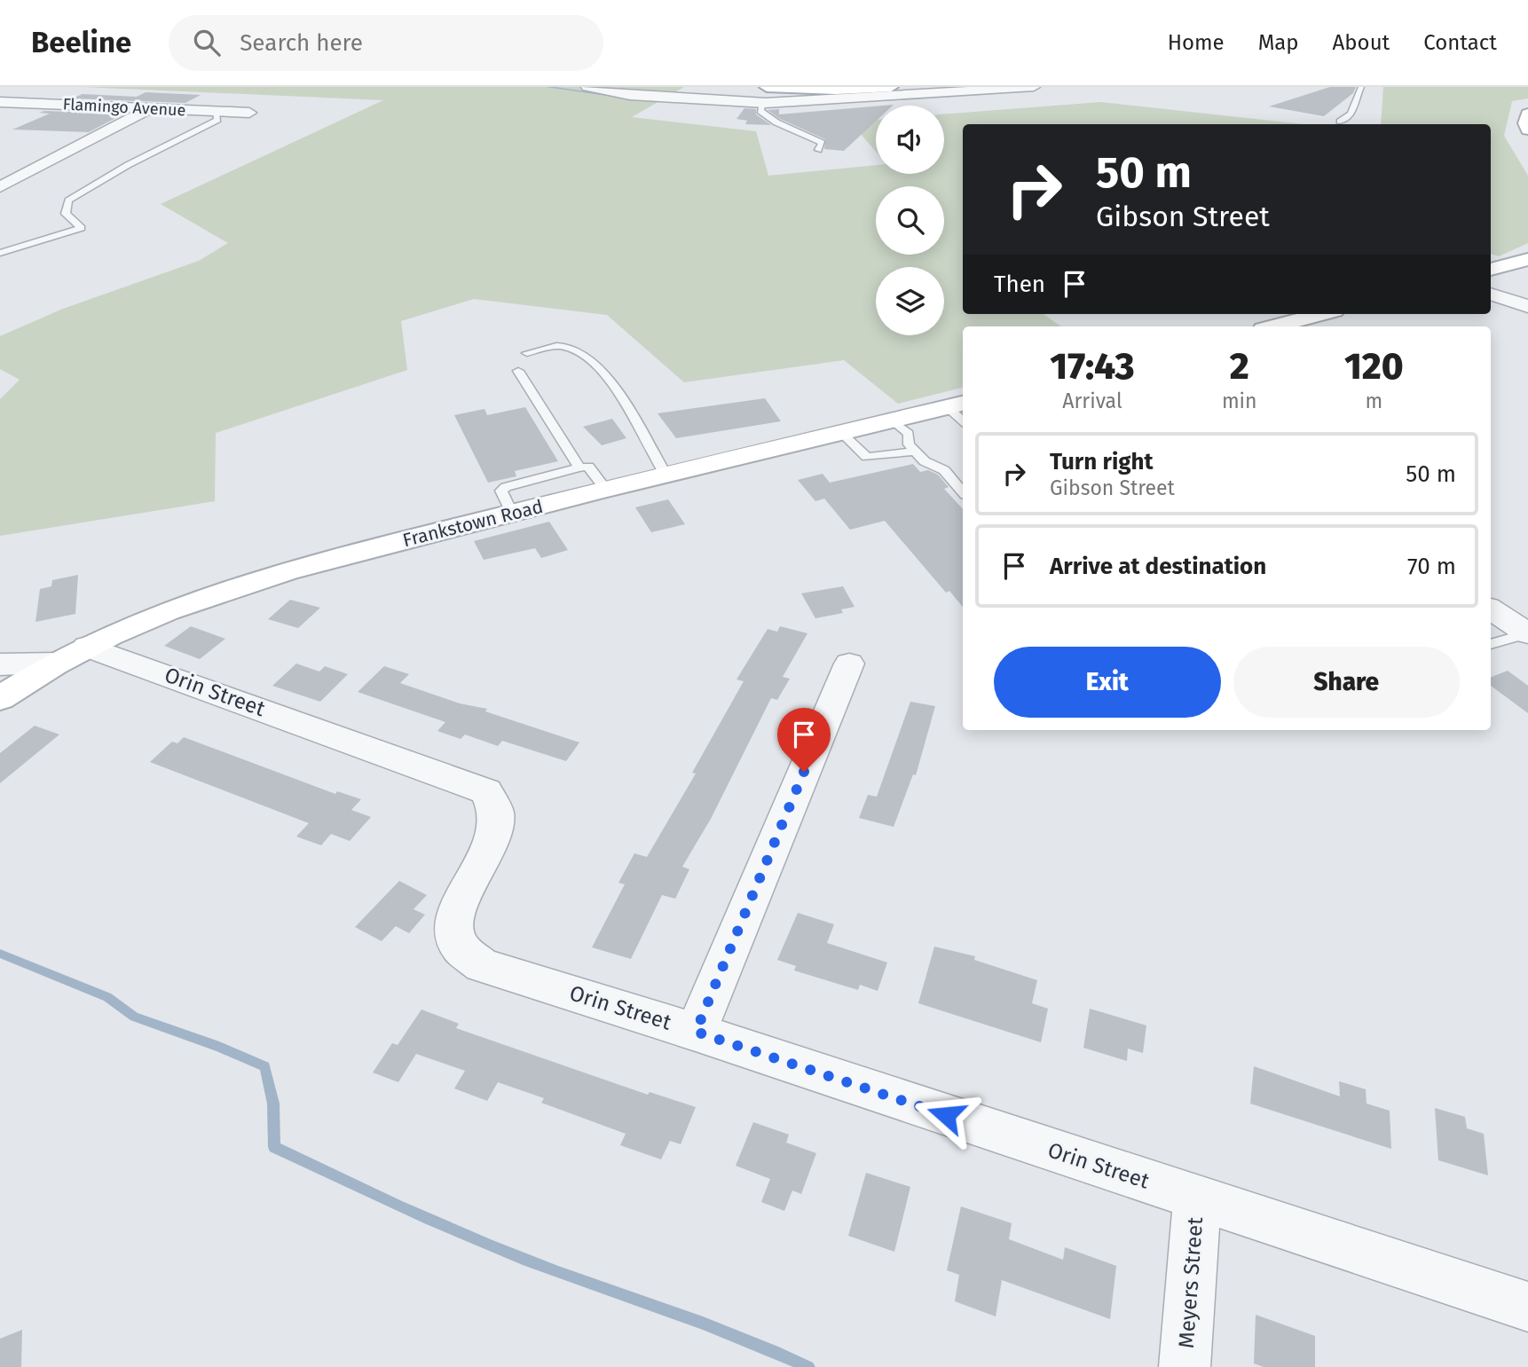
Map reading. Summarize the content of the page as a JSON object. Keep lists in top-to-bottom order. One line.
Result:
{"streets":{"main road":["Frankstown Road"],"street":["Flamingo Avenue","Orin Street","Meyers Street"]},"crossings":[["Frankstown Road","Orin Street"],["Orin Street","Meyers Street"]],"page":{"header":"Beeline","search":"Search here","nav":["Home","Map","About","Contact"],"turn":["50 m","Gibson Street"],"then":"Then","eta":["17:43","Arrival","2","min","120","m"],"list":[{"name":"Turn right","note":"Gibson Street","value":"50 m"},{"name":"Arrive at destination","value":"70 m"}],"buttons":["Exit","Share"]}}
